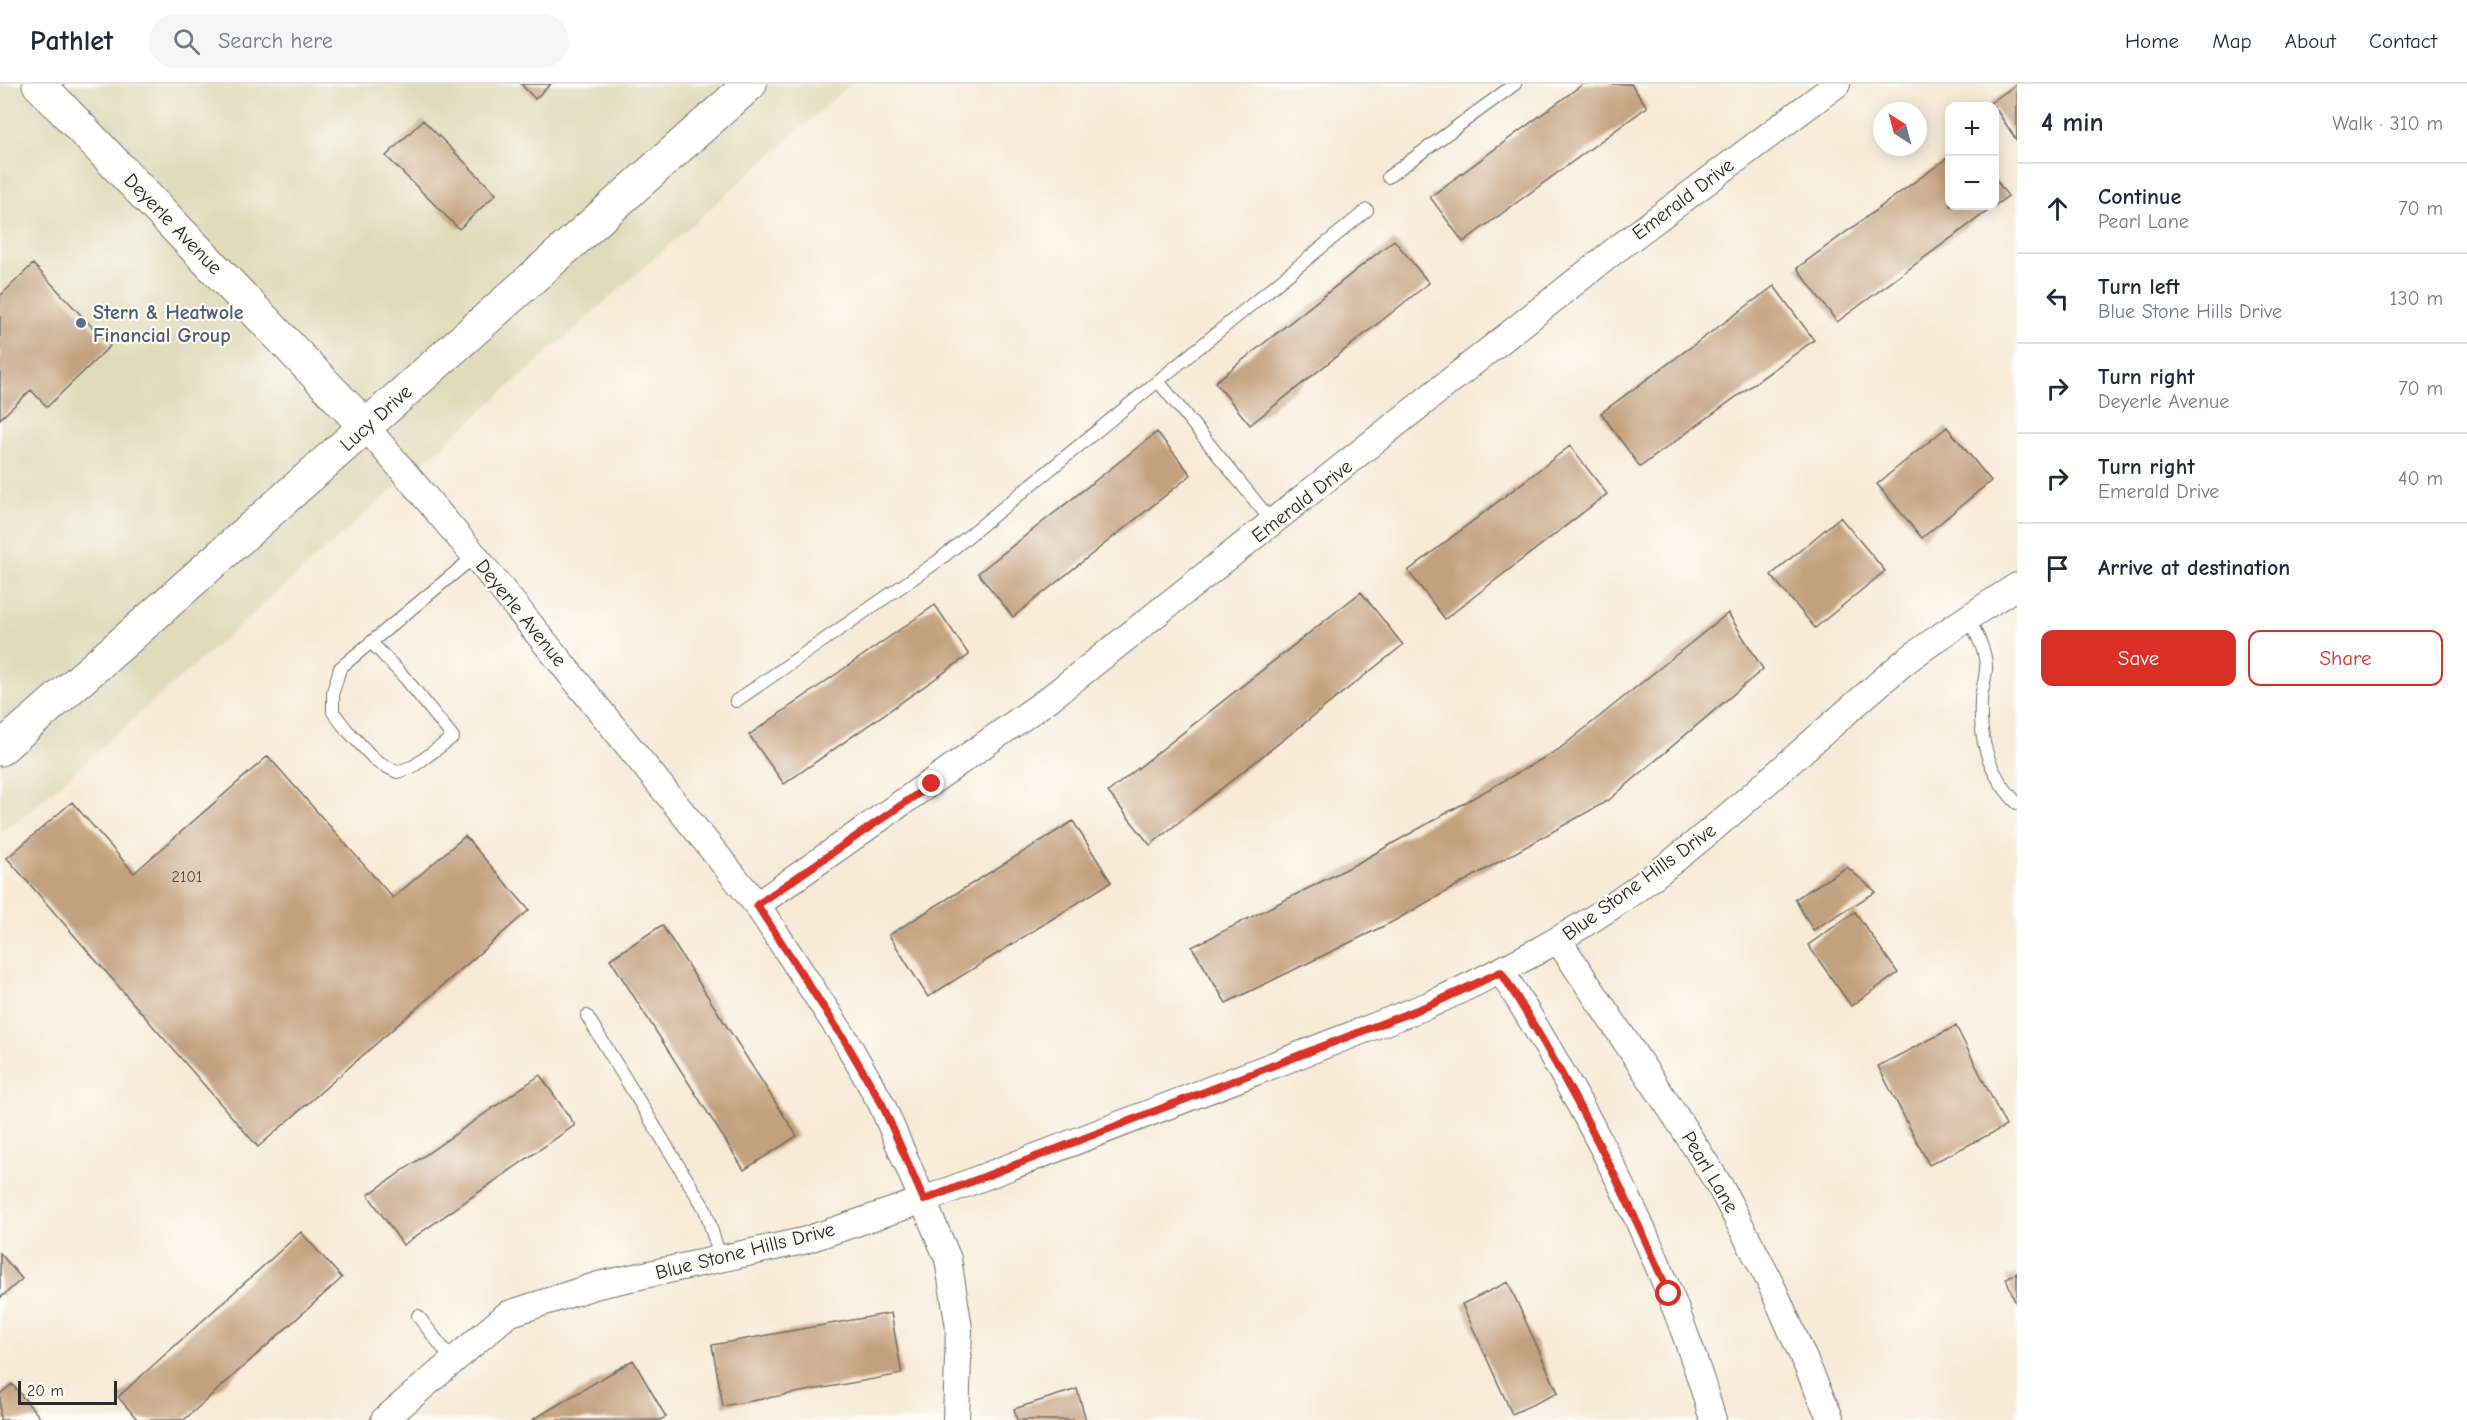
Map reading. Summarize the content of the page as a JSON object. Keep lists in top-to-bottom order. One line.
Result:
{"streets":{"street":["Emerald Drive","Deyerle Avenue","Lucy Drive","Blue Stone Hills Drive","Pearl Lane"]},"crossings":[["Emerald Drive","Deyerle Avenue"],["Deyerle Avenue","Lucy Drive"],["Deyerle Avenue","Blue Stone Hills Drive"],["Blue Stone Hills Drive","Pearl Lane"]],"places":["Stern & Heatwole Financial Group"],"house_numbers":["2101"],"scale_bar":"20 m","north":"top left","page":{"header":"Pathlet","search":"Search here","nav":["Home","Map","About","Contact"],"heading":["4 min","Walk · 310 m"],"map_buttons":["+","−"],"list":[["Continue","Pearl Lane","70 m"],["Turn left","Blue Stone Hills Drive","130 m"],["Turn right","Deyerle Avenue","70 m"],["Turn right","Emerald Drive","40 m"],"Arrive at destination"],"buttons":["Save","Share"],"scale":"20 m"}}
